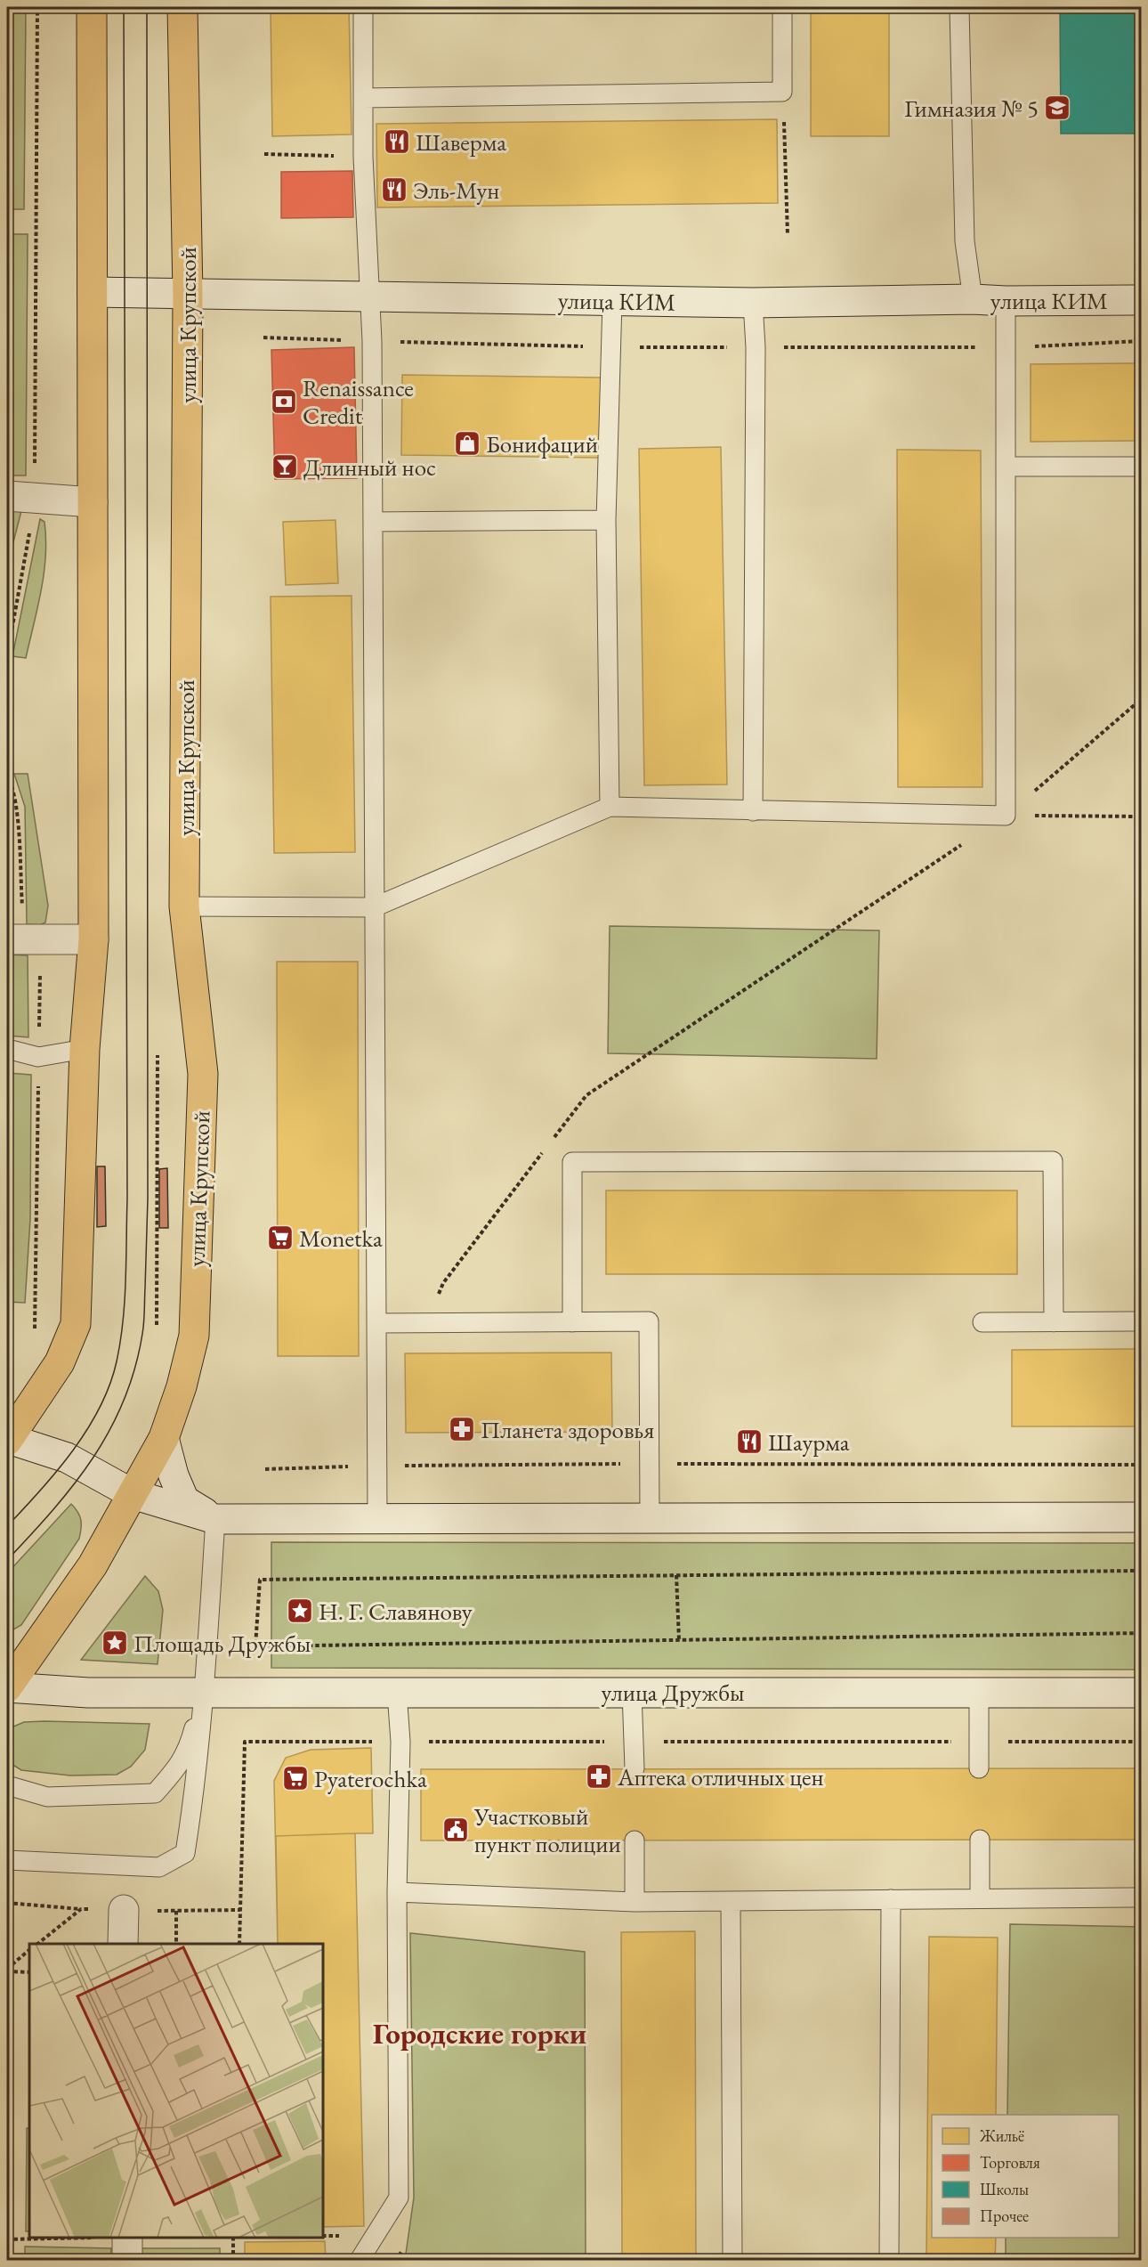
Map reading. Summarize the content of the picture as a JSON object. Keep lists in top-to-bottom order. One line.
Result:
{"streets":{"main road":["улица КИМ","улица Крупской","улица Дружбы"]},"crossings":[["улица КИМ","улица Крупской"]],"districts":["Городские горки"],"places":{"school or university":["Гимназия № 5"],"restaurant":["Шаверма","Эль-Мун","Шаурма"],"bank":["Renaissance Credit"],"shop":["Бонифаций"],"bar":["Длинный нос"],"supermarket":["Monetka","Pyaterochka"],"pharmacy":["Планета здоровья","Аптека отличных цен"],"place":["Н. Г. Славянову","Площадь Дружбы"],"public building":["Участковый пункт полиции"]},"legend":["Жильё","Торговля","Школы","Прочее"]}
